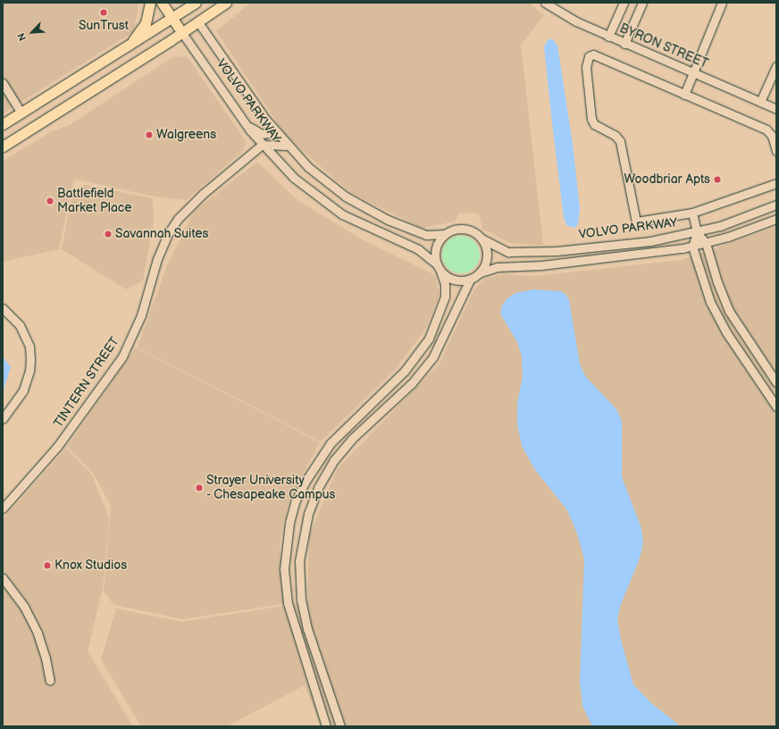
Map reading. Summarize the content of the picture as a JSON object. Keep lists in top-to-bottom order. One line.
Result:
{"streets":{"main road":["VOLVO PARKWAY"],"street":["BYRON STREET","TINTERN STREET"]},"crossings":[["VOLVO PARKWAY","TINTERN STREET"]],"places":["SunTrust","Walgreens","Woodbriar Apts","Battlefield Market Place","Savannah Suites","Strayer University - Chesapeake Campus","Knox Studios"],"north":"bottom left"}
